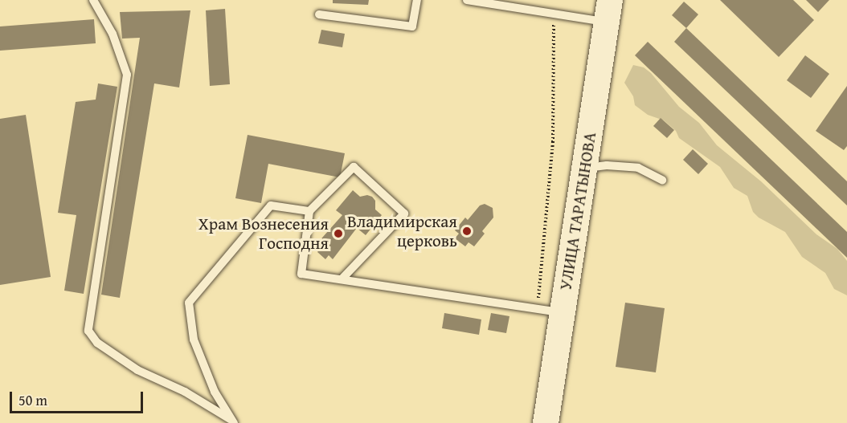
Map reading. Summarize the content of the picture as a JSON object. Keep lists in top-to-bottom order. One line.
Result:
{"streets":{"street":["УЛИЦА ТАРАТЫНОВА"]},"places":["Владимирская церковь","Храм Вознесения Господня"],"scale_bar":"50 m"}
